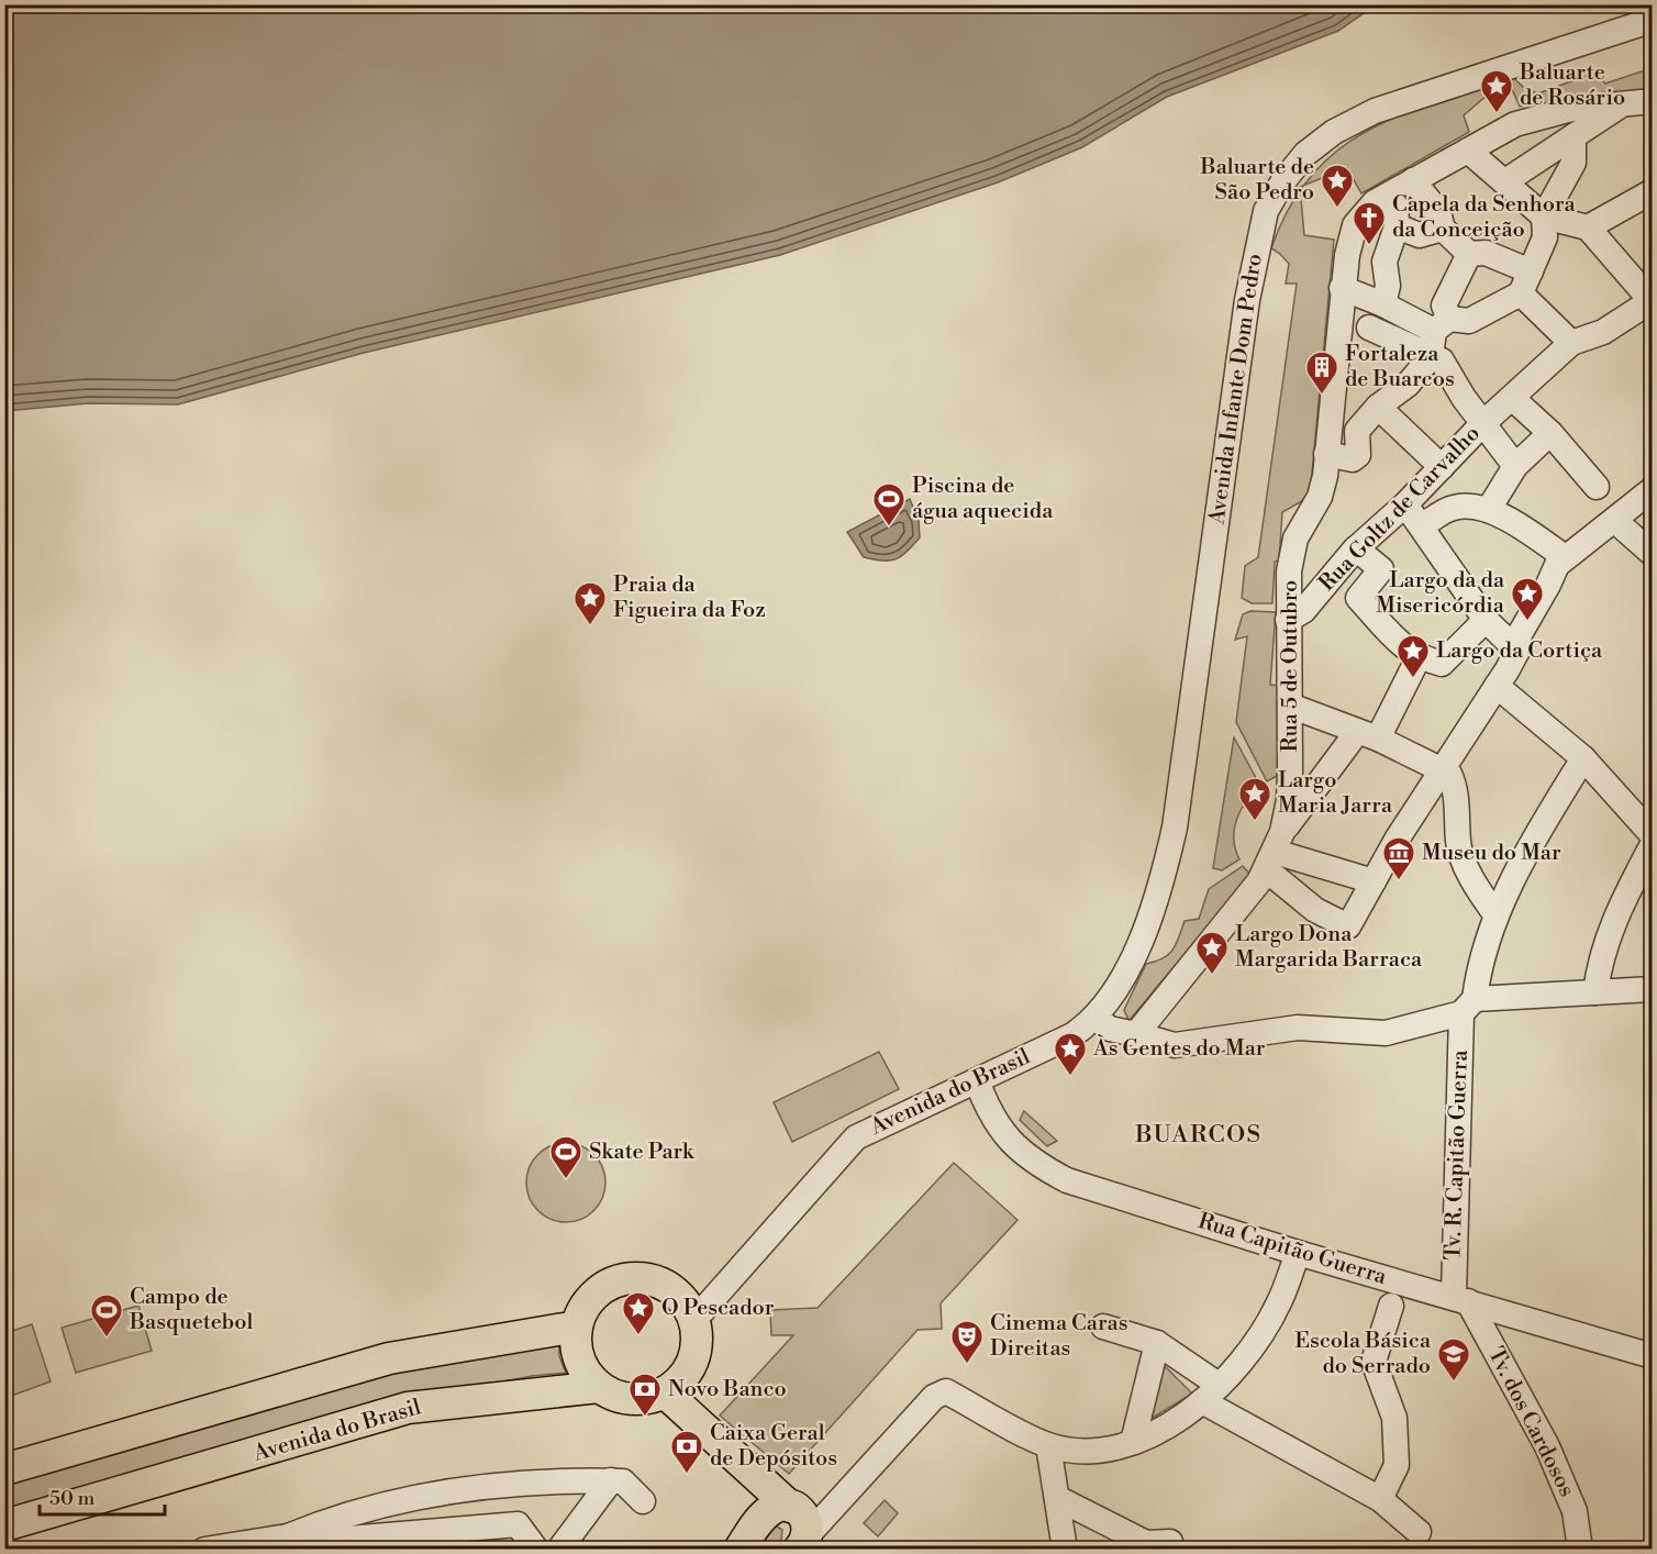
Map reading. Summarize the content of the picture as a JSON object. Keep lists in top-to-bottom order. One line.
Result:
{"streets":{"main road":["Avenida do Brasil"],"street":["Avenida Infante Dom Pedro","Rua Goltz de Carvalho","Rua 5 de Outubro","Tv. R. Capitão Guerra","Rua Capitão Guerra","Tv. dos Cardosos"]},"crossings":[["Avenida Infante Dom Pedro","Avenida do Brasil"],["Rua Goltz de Carvalho","Rua 5 de Outubro"],["Avenida do Brasil","Rua Capitão Guerra"],["Tv. R. Capitão Guerra","Rua Capitão Guerra"],["Tv. R. Capitão Guerra","Tv. dos Cardosos"],["Rua Capitão Guerra","Tv. dos Cardosos"]],"districts":["BUARCOS"],"places":{"place":["Baluarte de Rosário","Baluarte de São Pedro","Largo da da Misericórdia","Praia da Figueira da Foz","Largo da Cortiça","Largo Maria Jarra","Largo Dona Margarida Barraca","Às Gentes do Mar","O Pescador"],"church":["Capela da Senhora da Conceição"],"building":["Fortaleza de Buarcos"],"sports":["Piscina de água aquecida","Skate Park","Campo de Basquetebol"],"museum":["Museu do Mar"],"theatre":["Cinema Caras Direitas"],"school or university":["Escola Básica do Serrado"],"bank":["Novo Banco","Caixa Geral de Depósitos"]},"scale_bar":"50 m"}
